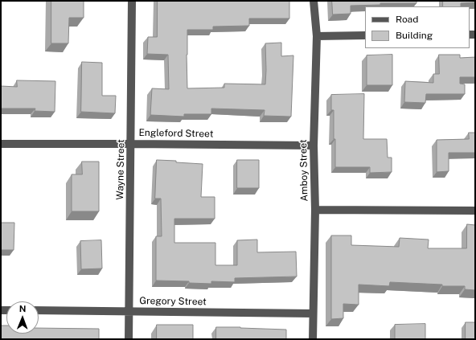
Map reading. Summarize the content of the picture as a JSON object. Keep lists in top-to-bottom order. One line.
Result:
{"streets":{"street":["Engleford Street","Wayne Street","Amboy Street","Gregory Street"]},"crossings":[["Engleford Street","Wayne Street"],["Engleford Street","Amboy Street"],["Wayne Street","Gregory Street"],["Amboy Street","Gregory Street"]],"legend":["Road","Building"],"north":"top"}
